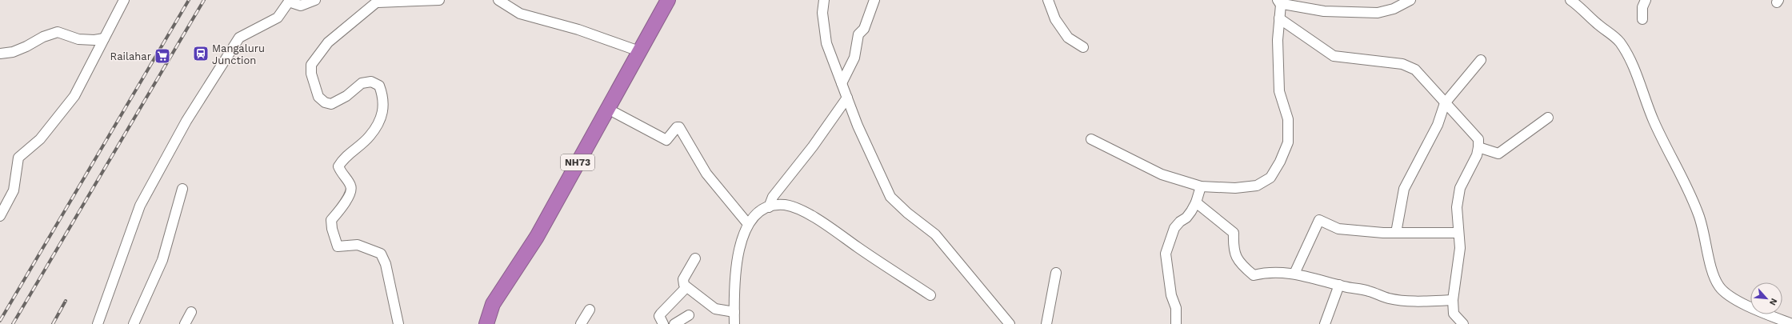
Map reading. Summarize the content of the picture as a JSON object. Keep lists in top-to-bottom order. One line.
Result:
{"streets":{"highway":["NH73"]},"places":{"station":["Mangaluru Junction"],"supermarket":["Railahar"]},"north":"bottom right"}
